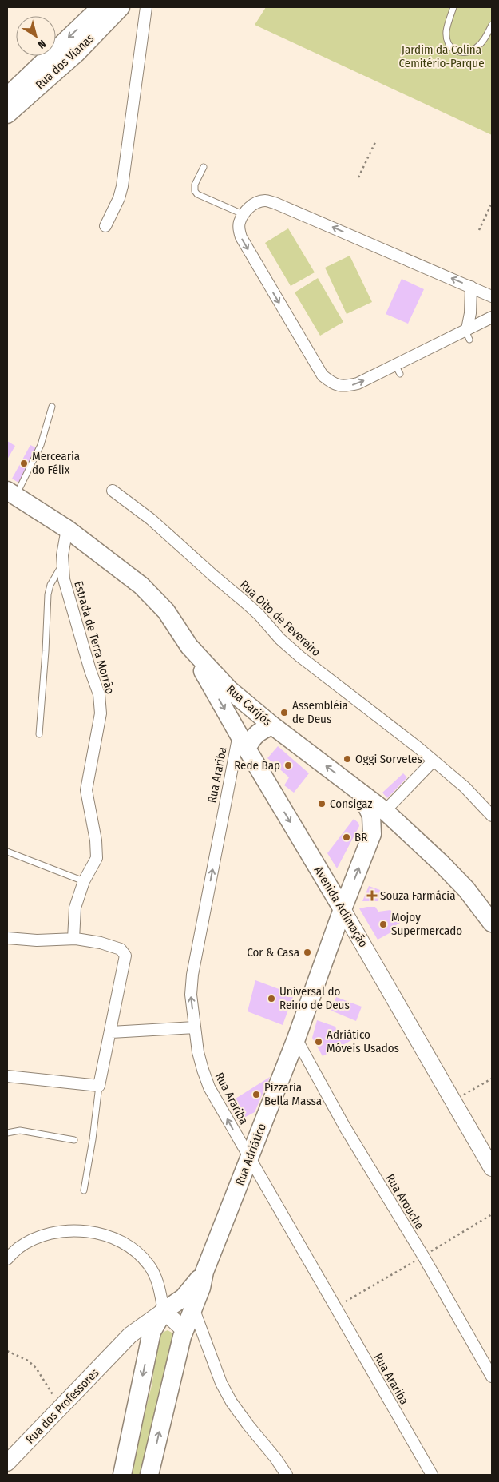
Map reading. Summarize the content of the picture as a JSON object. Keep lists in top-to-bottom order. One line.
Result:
{"streets":{"main road":["Rua dos Vianas","Rua Carijós","Avenida Aclimação","Rua Adriático"],"street":["Rua Oito de Fevereiro","Estrada de Terra Morrão","Rua Arariba","Rua Arouche","Rua dos Professores"]},"crossings":[["Estrada de Terra Morrão","Rua Carijós"],["Rua Carijós","Avenida Aclimação"],["Rua Carijós","Rua Adriático"],["Rua Arariba","Avenida Aclimação"],["Rua Arariba","Rua Adriático"],["Avenida Aclimação","Rua Adriático"],["Rua Adriático","Rua Arouche"],["Rua Adriático","Rua dos Professores"]],"one_way":["Rua Arariba","Avenida Aclimação"],"parks":["Jardim da Colina Cemitério-Parque"],"places":{"other":["Mercearia do Félix","Assembléia de Deus","Oggi Sorvetes","Rede Bap","Consigaz","BR","Mojoy Supermercado","Cor & Casa","Universal do Reino de Deus","Adriático Móveis Usados","Pizzaria Bella Massa"],"health":["Souza Farmácia"]},"north":"bottom right"}
